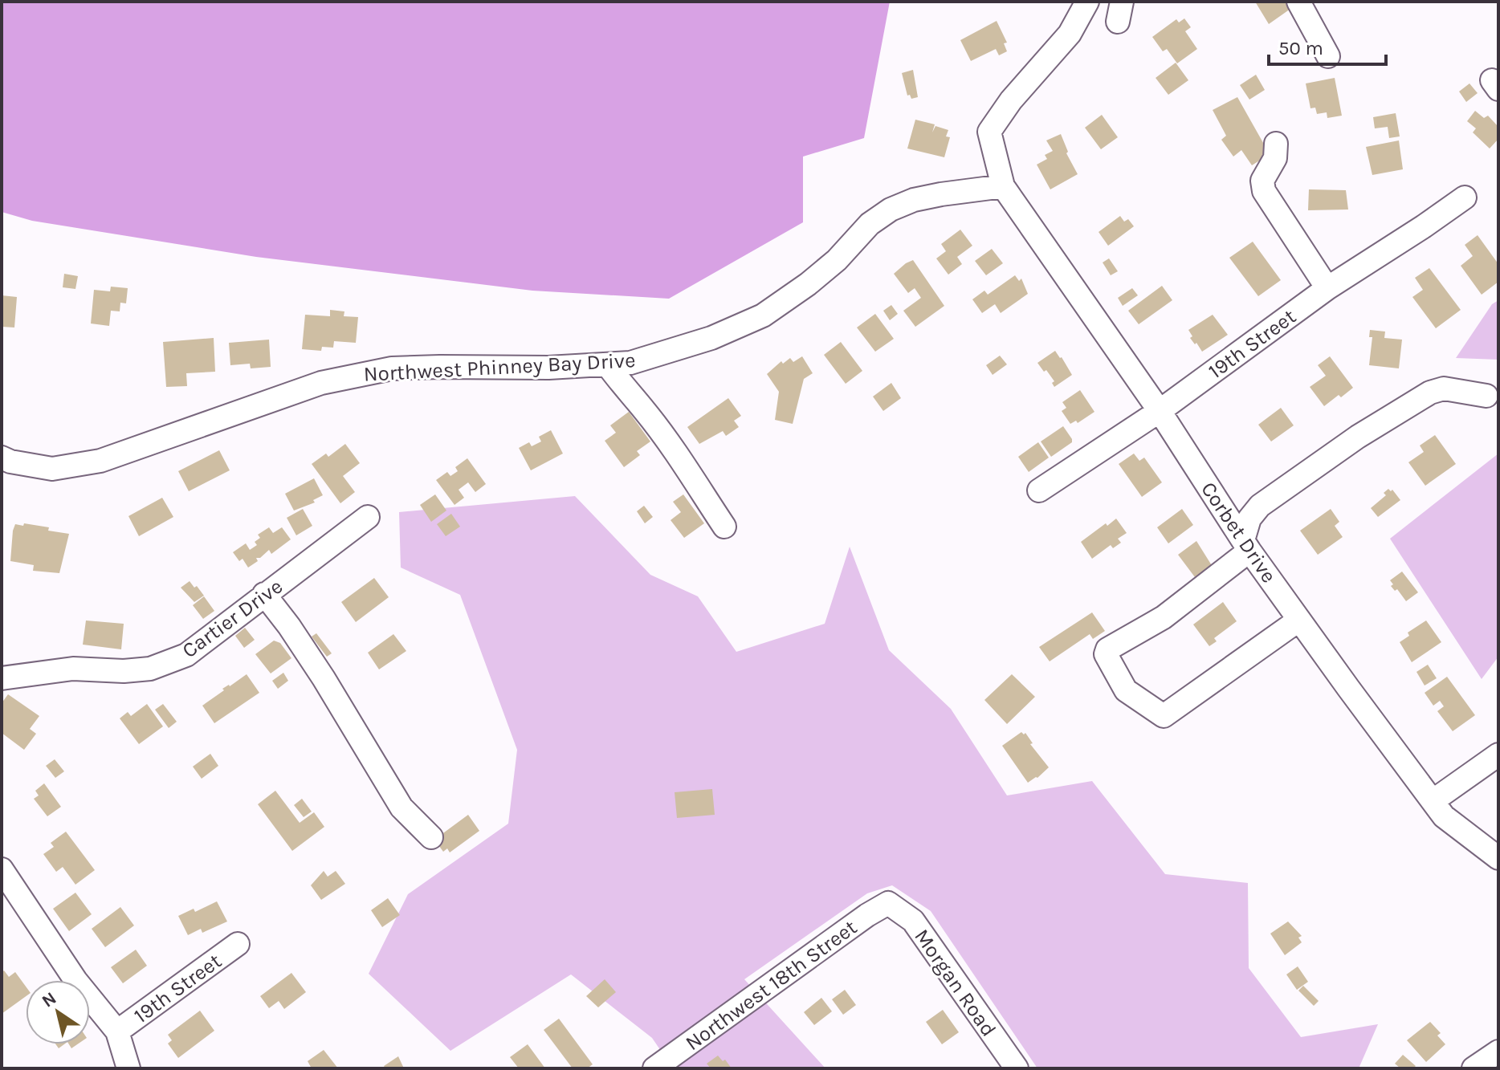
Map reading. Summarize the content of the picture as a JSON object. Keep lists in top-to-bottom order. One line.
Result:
{"streets":{"street":["19th Street","Northwest Phinney Bay Drive","Corbet Drive","Cartier Drive","Morgan Road","Northwest 18th Street"]},"crossings":[["19th Street","Corbet Drive"],["Northwest Phinney Bay Drive","Corbet Drive"],["Morgan Road","Northwest 18th Street"]],"scale_bar":"50 m","north":"top left"}
